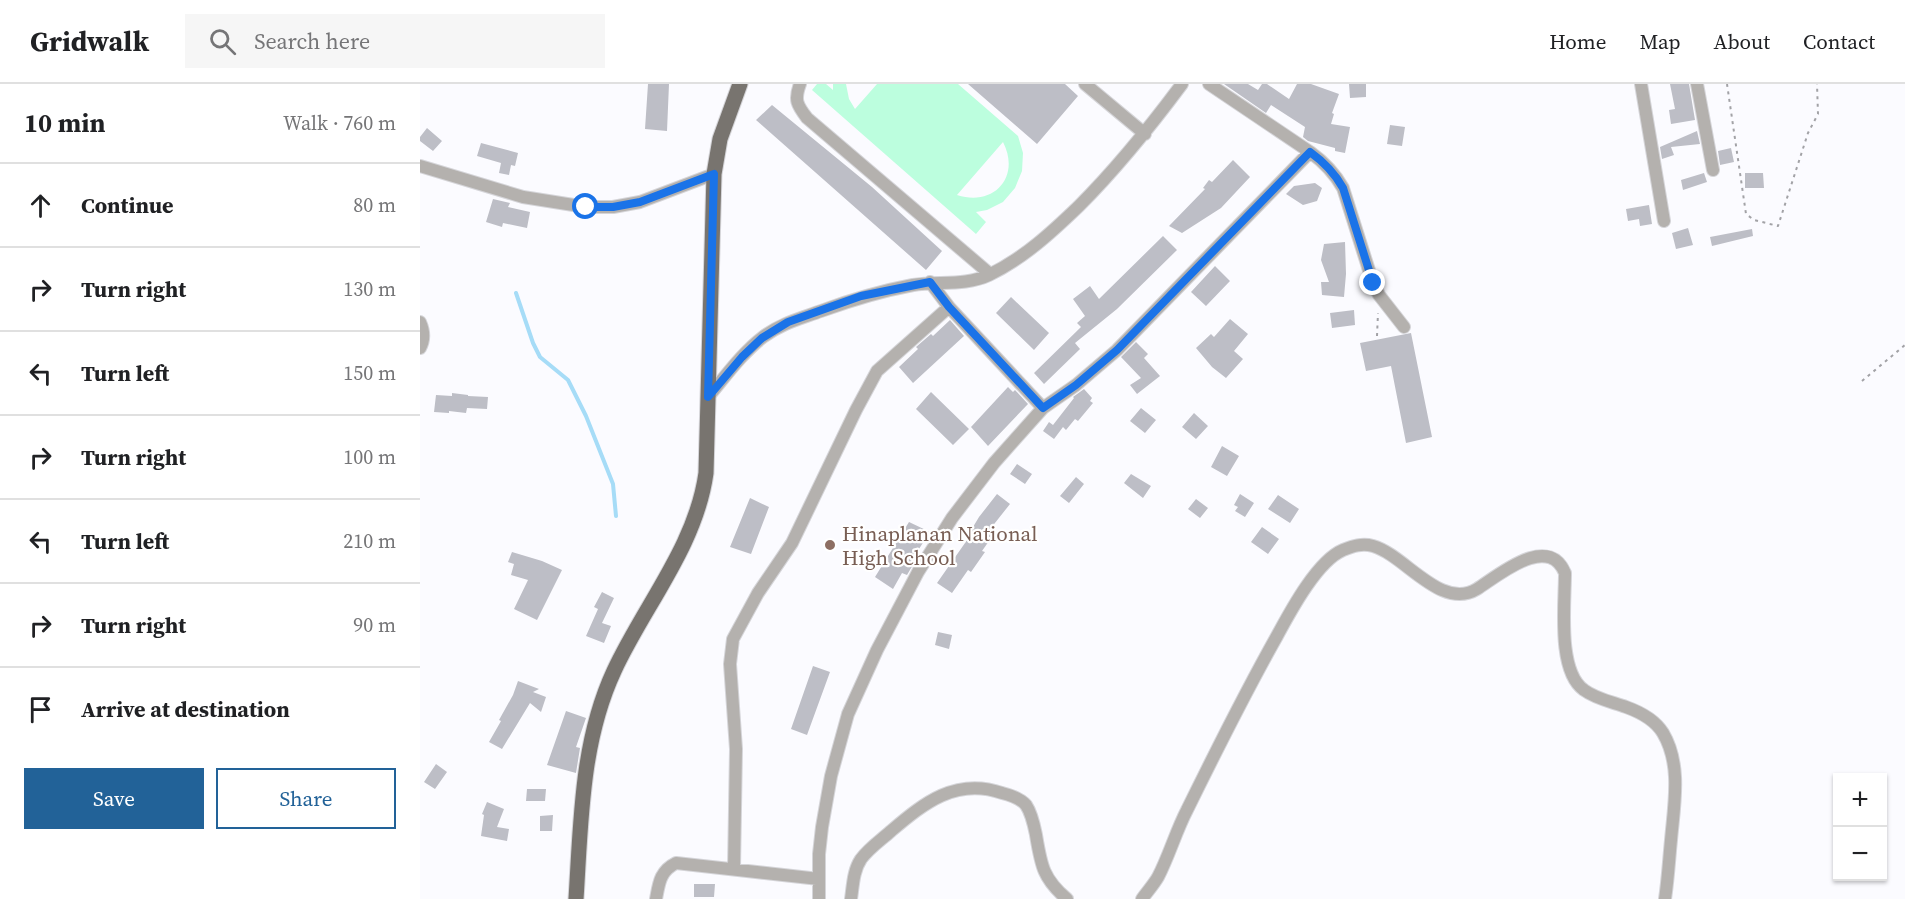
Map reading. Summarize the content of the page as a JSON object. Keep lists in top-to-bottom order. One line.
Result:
{"places":["Hinaplanan National High School"],"page":{"header":"Gridwalk","search":"Search here","nav":["Home","Map","About","Contact"],"heading":["10 min","Walk · 760 m"],"list":[["Continue","80 m"],["Turn right","130 m"],["Turn left","150 m"],["Turn right","100 m"],["Turn left","210 m"],["Turn right","90 m"],"Arrive at destination"],"buttons":["Save","Share"],"map_buttons":["+","−"]}}
